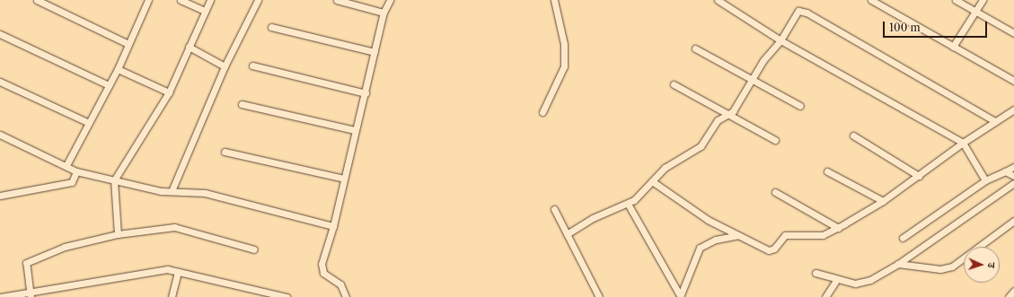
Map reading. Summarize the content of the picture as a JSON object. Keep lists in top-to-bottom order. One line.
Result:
{"scale_bar":"100 m","north":"right"}
